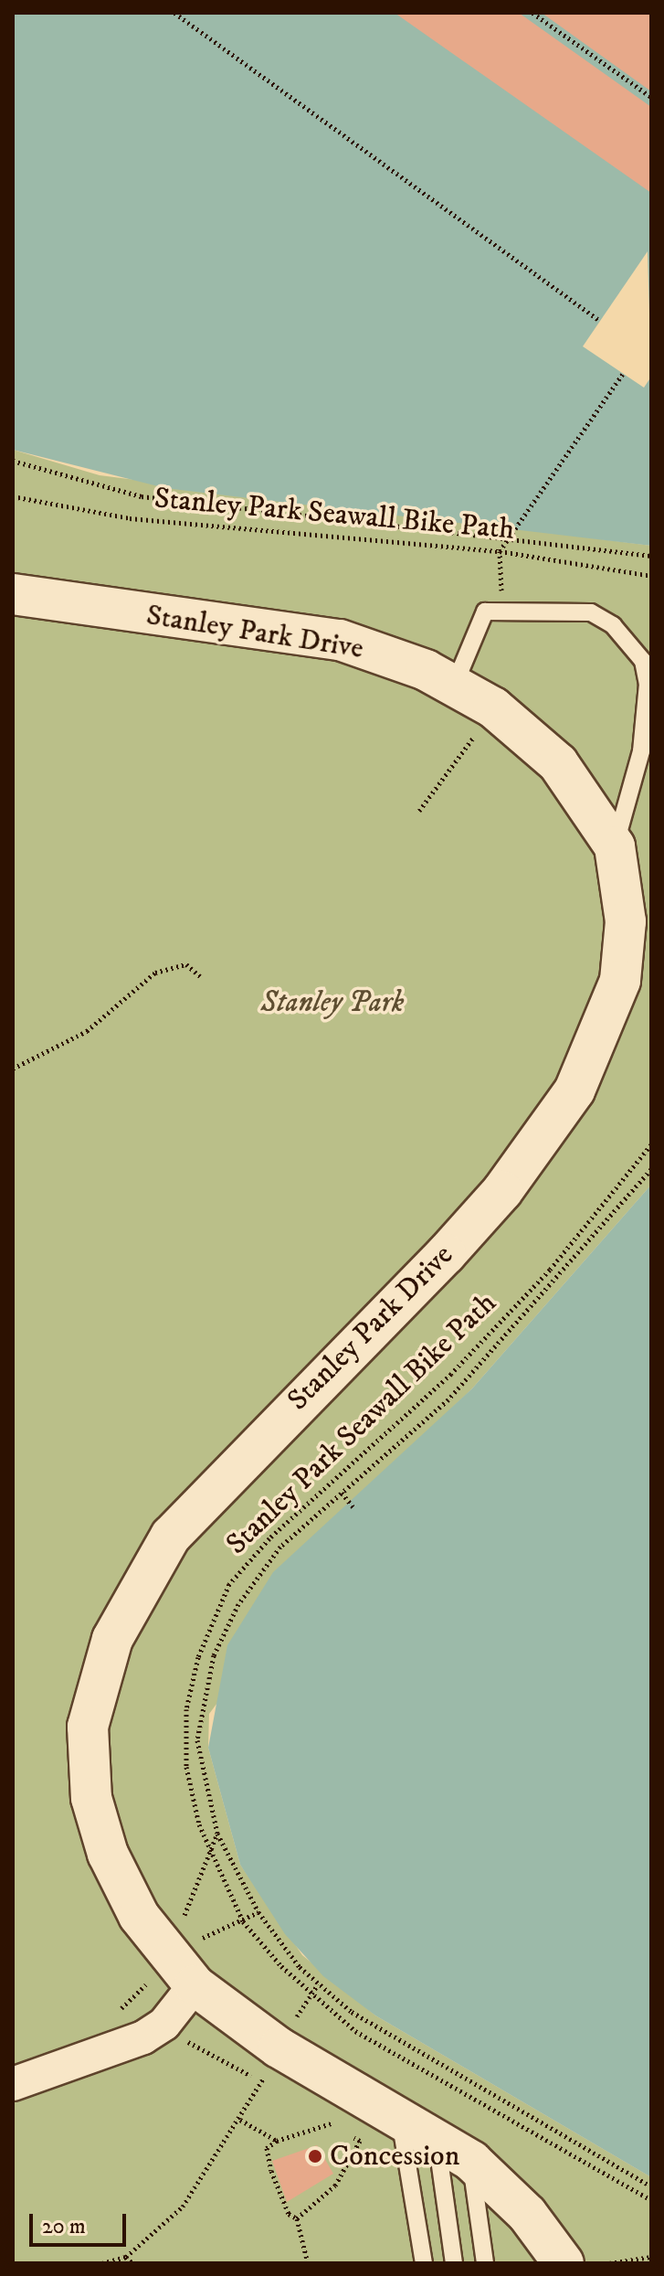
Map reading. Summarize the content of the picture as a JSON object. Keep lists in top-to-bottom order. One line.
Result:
{"streets":{"street":["Stanley Park Drive"],"path":["Stanley Park Seawall Bike Path"]},"parks":["Stanley Park"],"places":["Concession"],"scale_bar":"20 m"}
